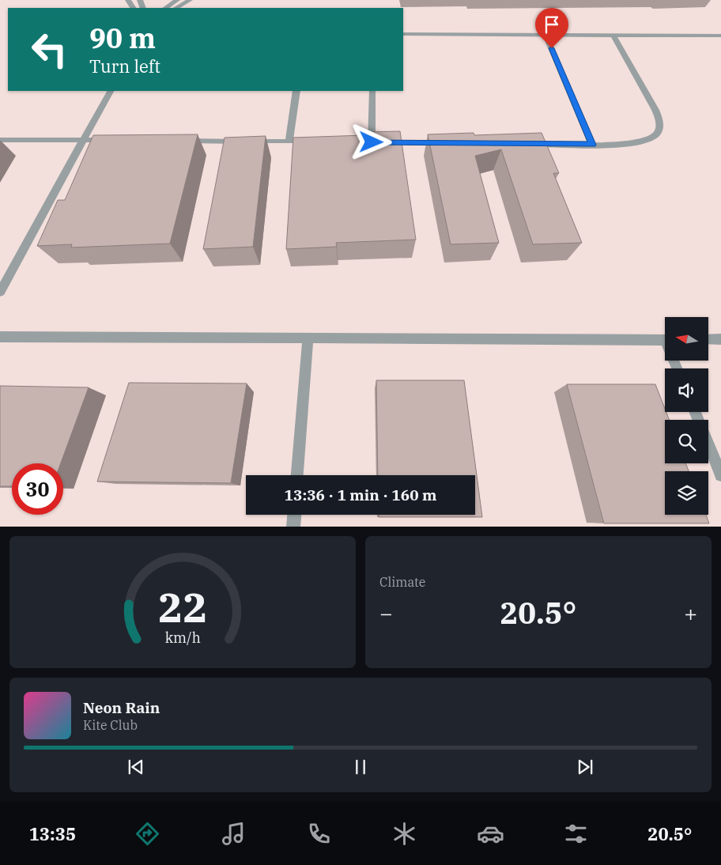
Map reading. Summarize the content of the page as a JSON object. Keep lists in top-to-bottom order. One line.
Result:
{"north":"left","page":{"turn":["90 m","Turn left"],"limit":"30","trip":"13:36 · 1 min · 160 m","tile":"Climate","heat":["−","20.5°","+"],"song":["Neon Rain","Kite Club"],"tabs":["13:35","20.5°"],"gauge":["22","km/h"]}}
